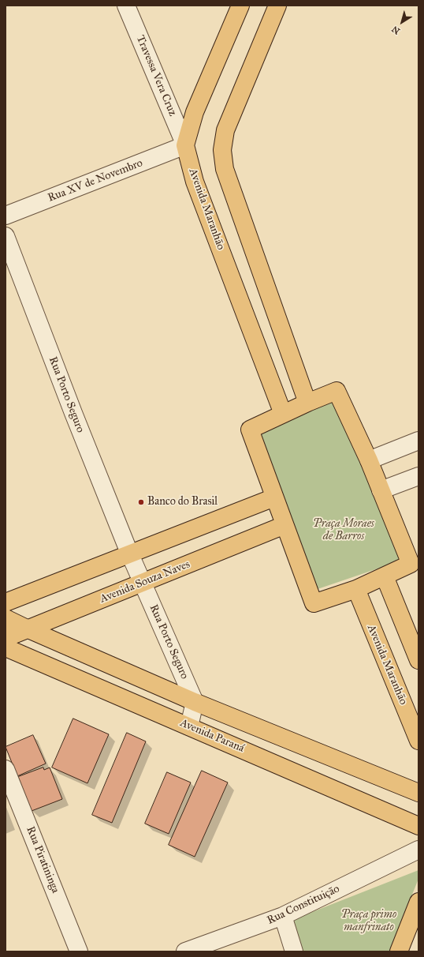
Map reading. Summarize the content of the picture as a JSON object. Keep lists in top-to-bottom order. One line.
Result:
{"streets":{"main road":["Avenida Maranhão","Avenida Souza Naves","Avenida Paraná"],"street":["Travessa Vera Cruz","Rua XV de Novembro","Rua Porto Seguro","Rua Piratininga","Rua Constituição"]},"crossings":[["Travessa Vera Cruz","Rua XV de Novembro"],["Travessa Vera Cruz","Avenida Maranhão"],["Rua XV de Novembro","Avenida Maranhão"],["Rua Porto Seguro","Avenida Souza Naves"]],"parks":["Praça Moraes de Barros","Praça primo manfrinato"],"places":["Banco do Brasil"],"north":"bottom left"}
